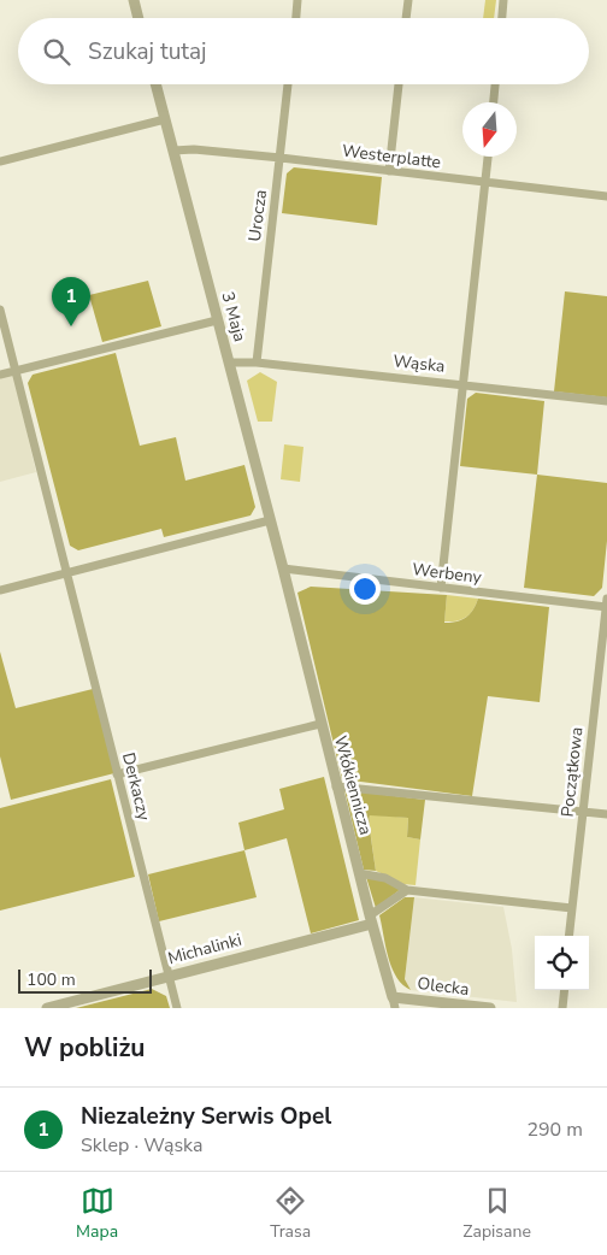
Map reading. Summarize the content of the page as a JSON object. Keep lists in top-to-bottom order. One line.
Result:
{"streets":{"street":["Westerplatte","Urocza","3 Maja","Wąska","Werbeny","Początkowa","Włókiennicza","Derkaczy","Michalinki","Olecka"]},"crossings":[["Westerplatte","Urocza"],["Westerplatte","3 Maja"],["Urocza","Wąska"],["3 Maja","Wąska"],["3 Maja","Werbeny"],["3 Maja","Włókiennicza"],["Werbeny","Początkowa"],["Werbeny","Włókiennicza"],["Włókiennicza","Michalinki"],["Włókiennicza","Olecka"],["Derkaczy","Michalinki"]],"scale_bar":"100 m","north":"bottom","page":{"search":"Szukaj tutaj","pins":"1","scale":"100 m","heading":"W pobliżu","list":[{"mark":"1","name":"Niezależny Serwis Opel","note":"Sklep · Wąska","value":"290 m"}],"nav":["Mapa","Trasa","Zapisane"]}}
